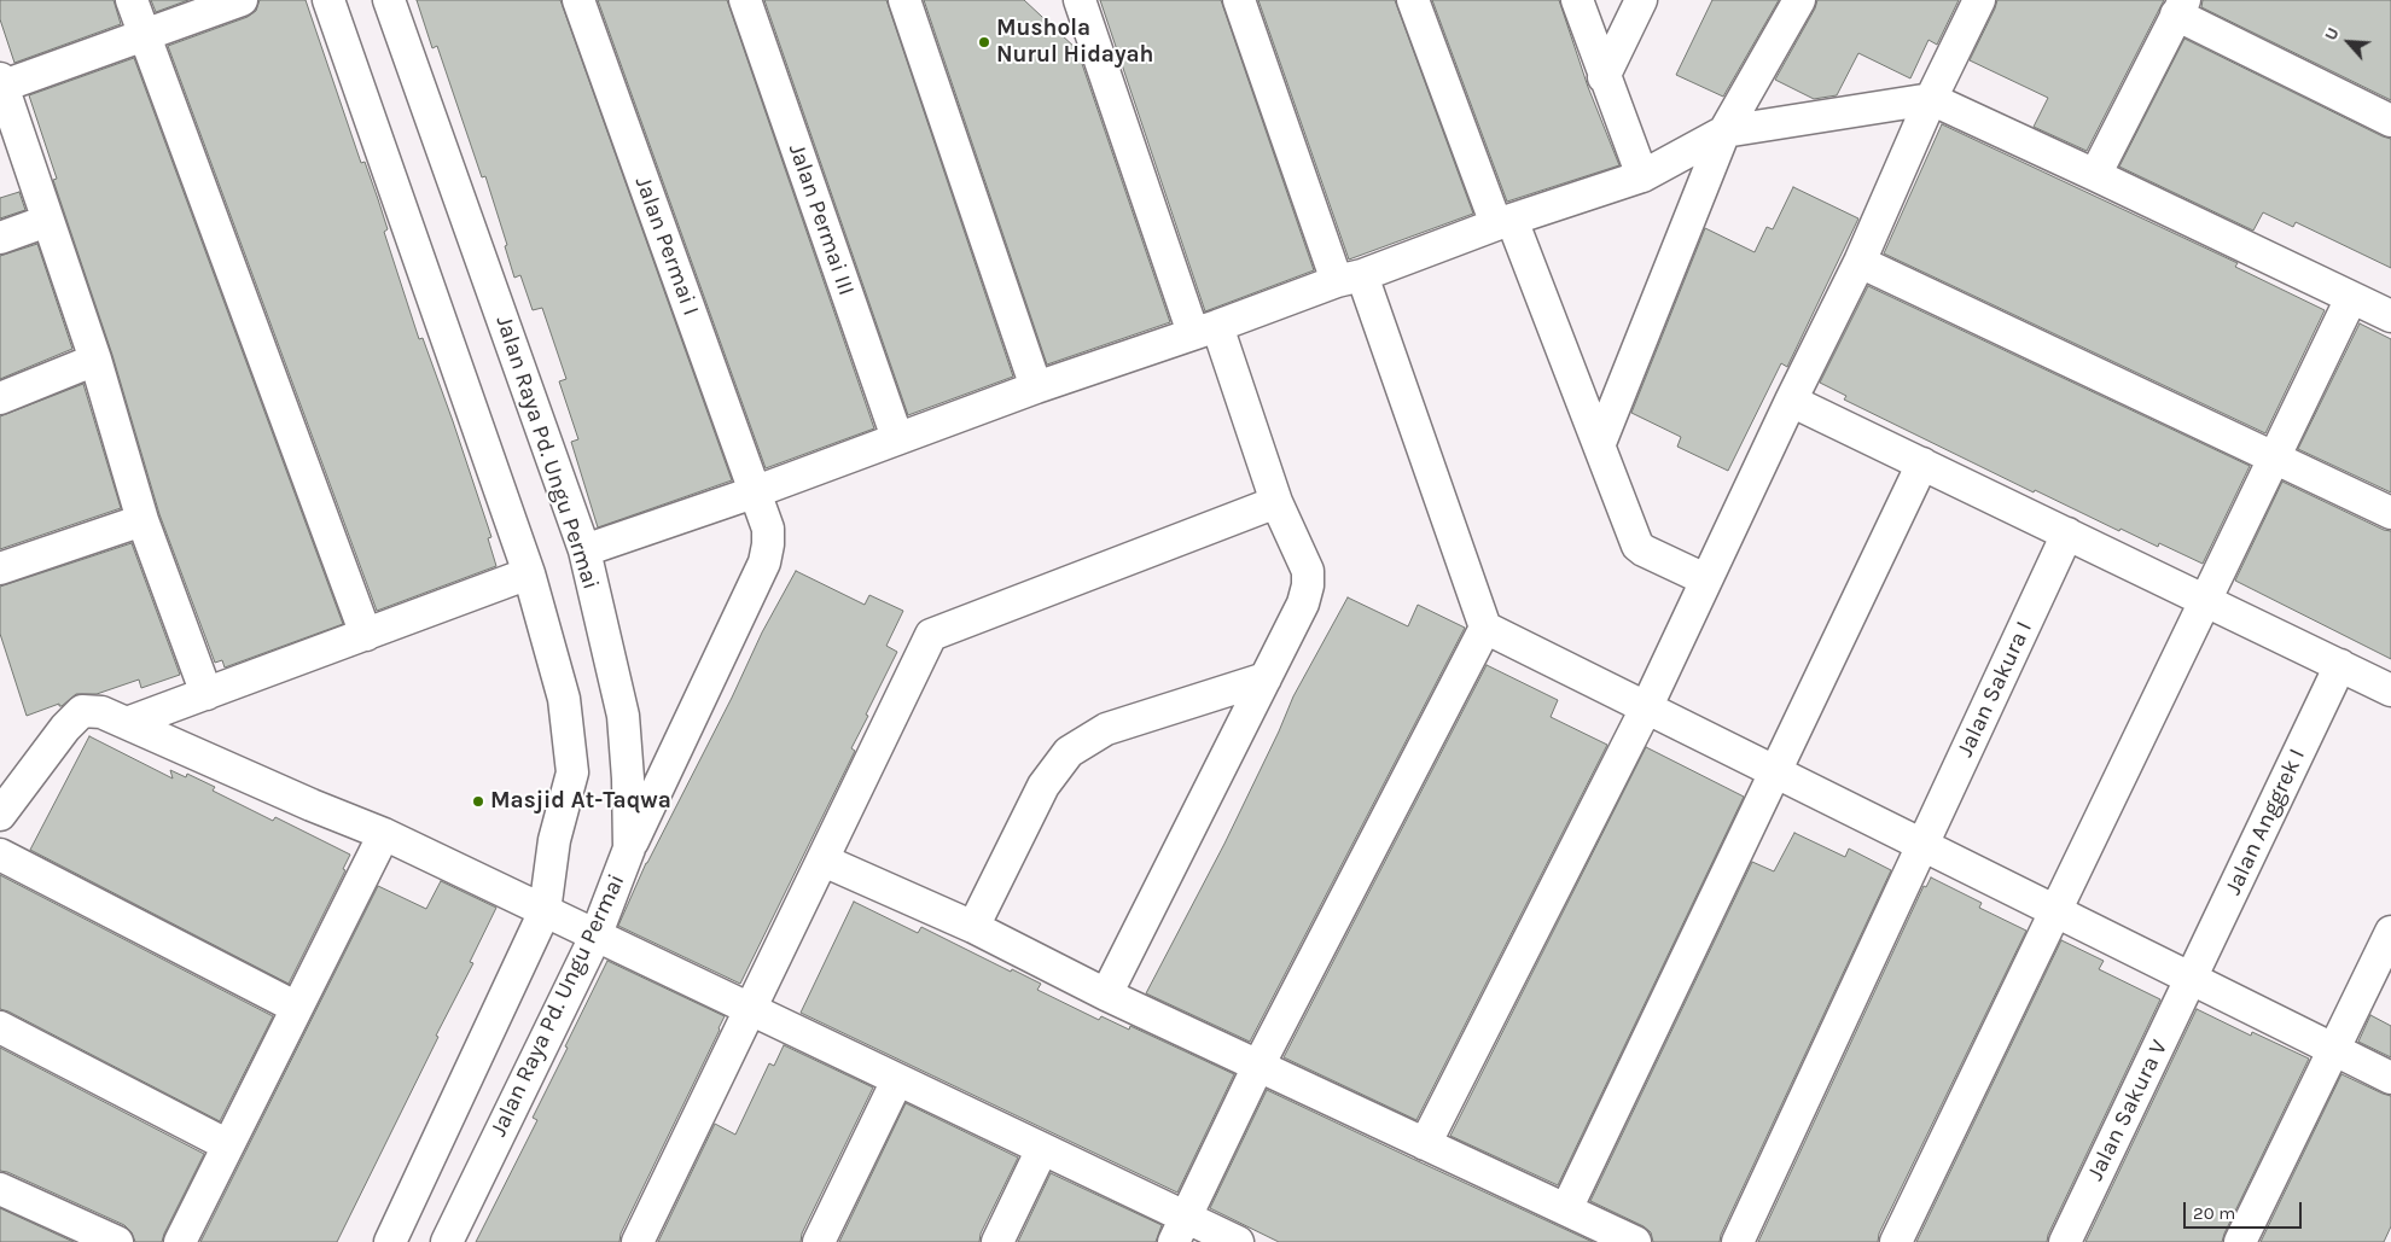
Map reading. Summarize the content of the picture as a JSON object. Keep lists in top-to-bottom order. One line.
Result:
{"streets":{"street":["Jalan Permai III","Jalan Permai I","Jalan Raya Pd. Ungu Permai","Jalan Sakura I","Jalan Anggrek I","Jalan Sakura V"]},"crossings":[["Jalan Permai I","Jalan Raya Pd. Ungu Permai"],["Jalan Anggrek I","Jalan Sakura V"]],"places":["Mushola Nurul Hidayah","Masjid At-Taqwa"],"scale_bar":"20 m","north":"top left"}
